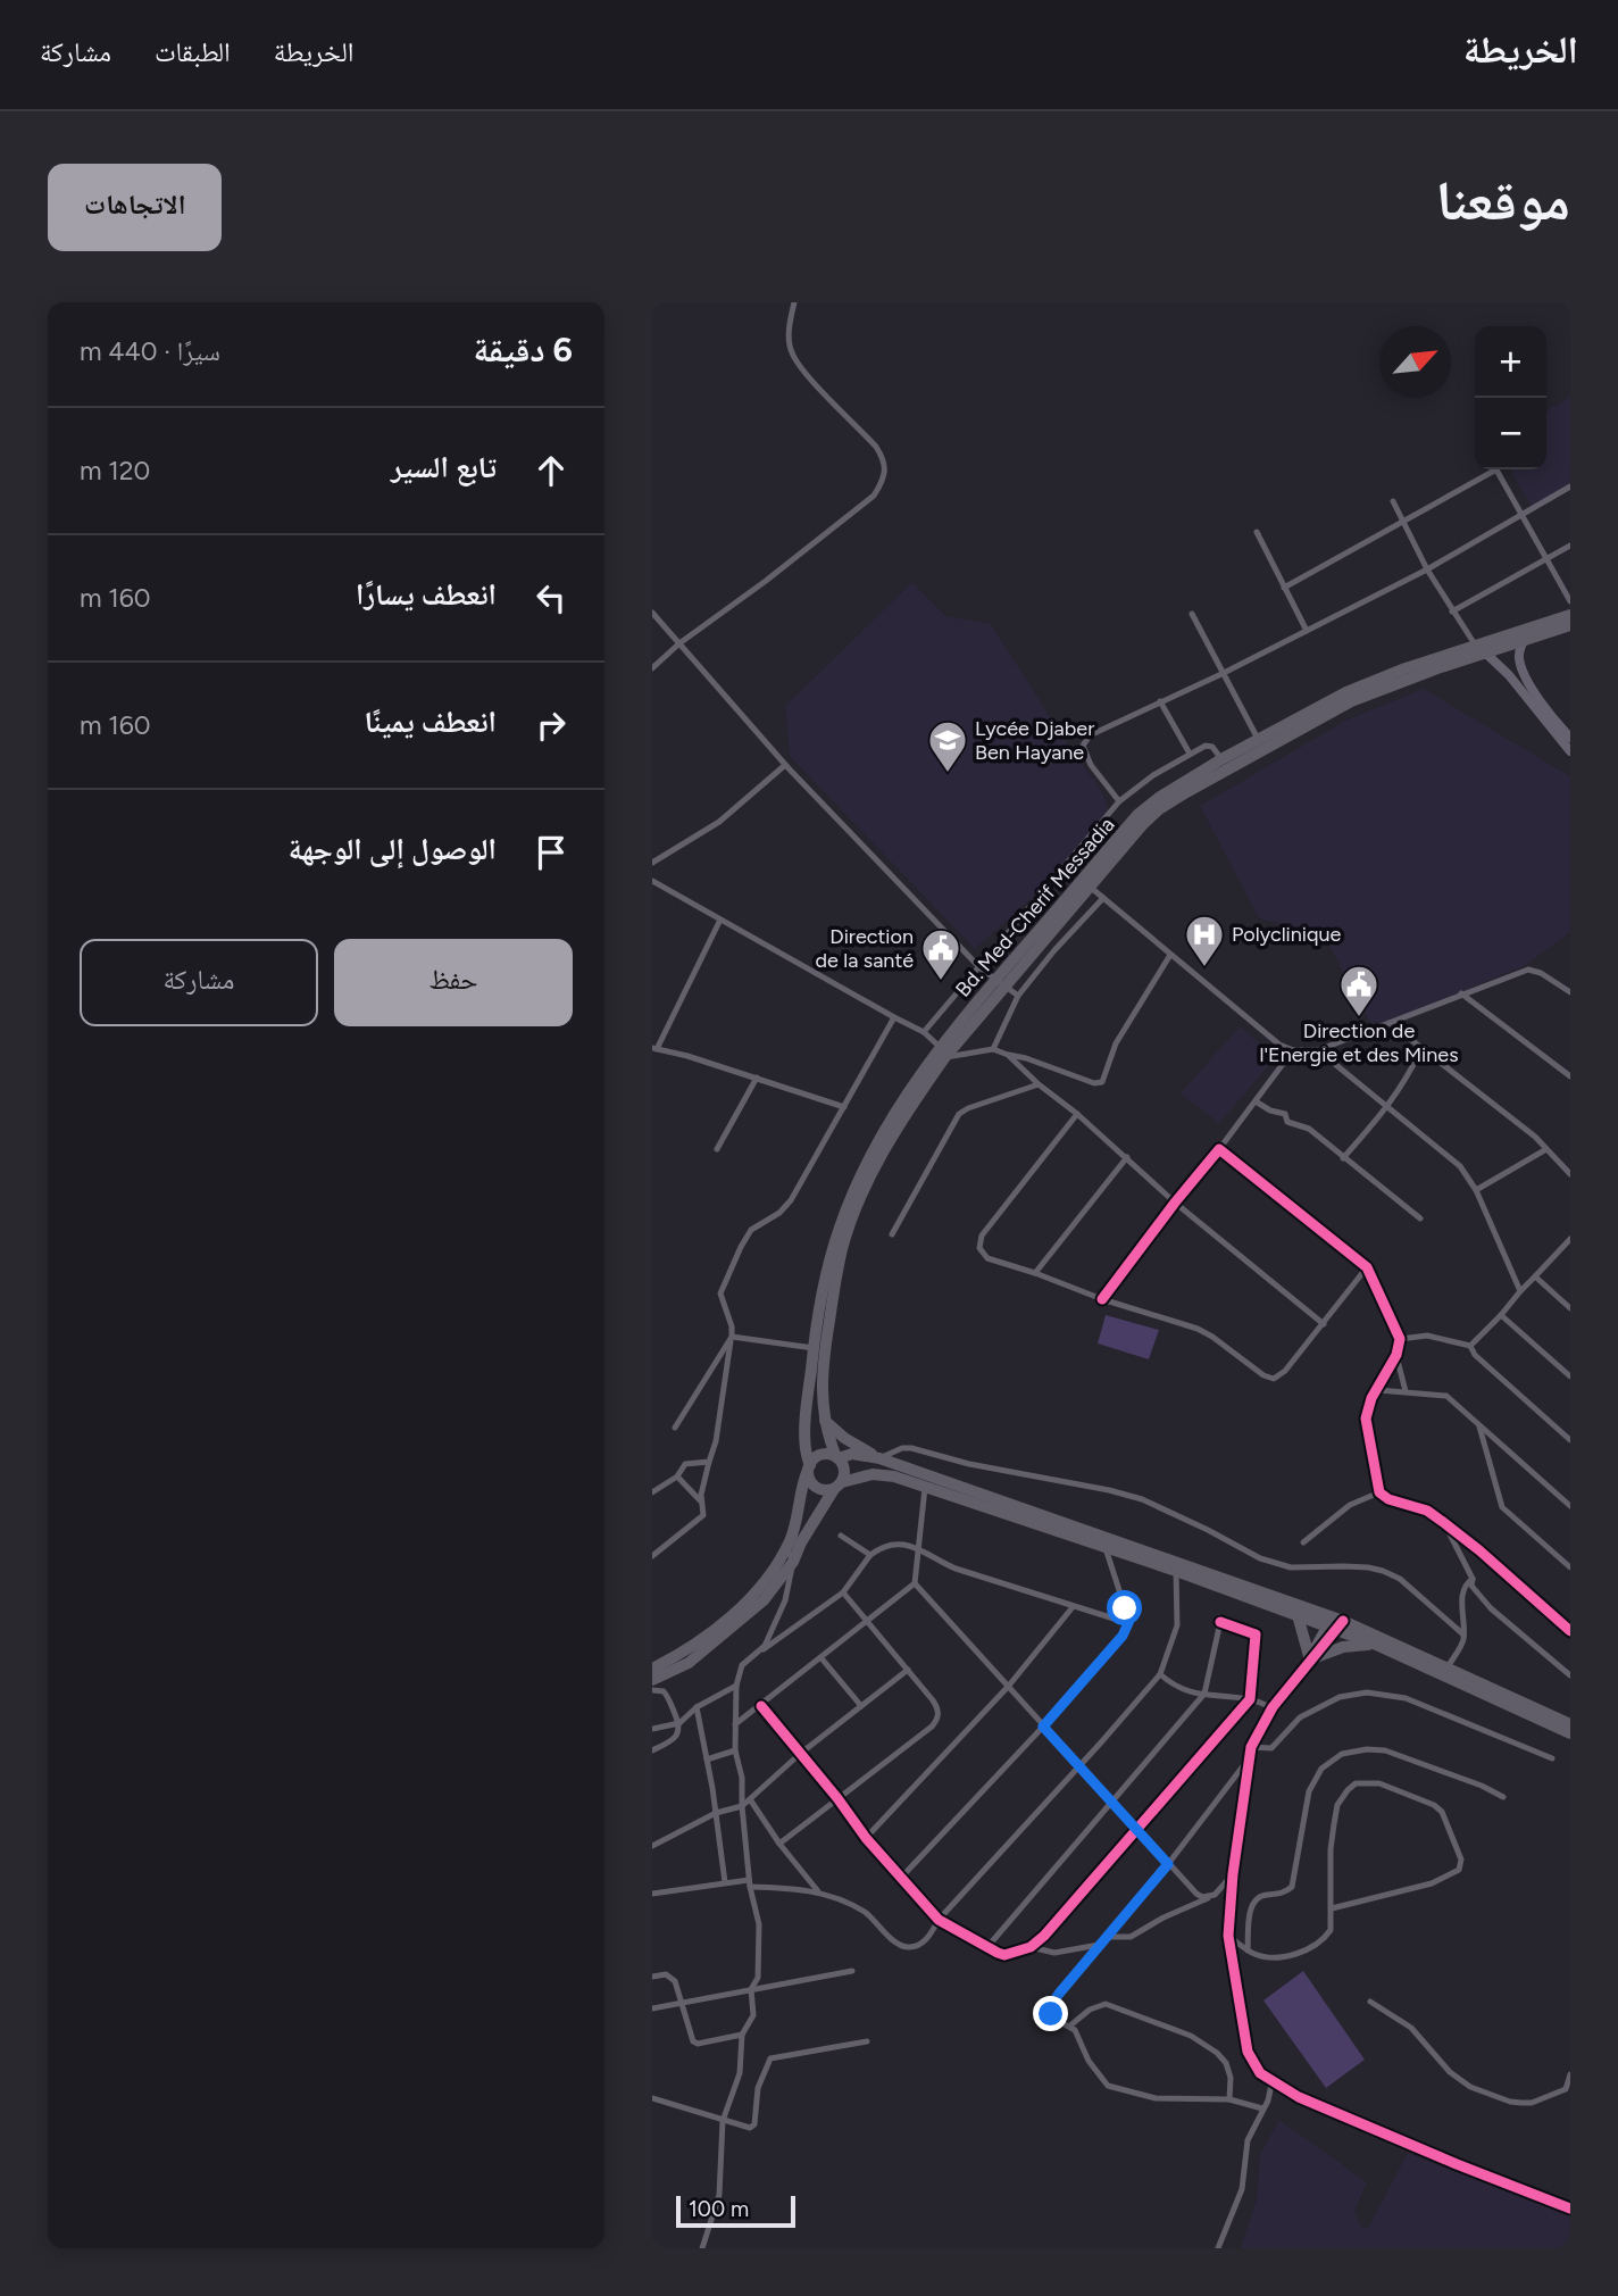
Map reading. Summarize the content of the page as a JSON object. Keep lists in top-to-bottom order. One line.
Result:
{"streets":{"highway":["Bd. Med-Cherif Messadia"]},"places":{"school or university":["Lycée Djaber Ben Hayane"],"hospital":["Polyclinique"],"public building":["Direction de la santé","Direction de l'Energie et des Mines"]},"scale_bar":"100 m","north":"top right","page":{"header":"الخريطة","nav":["الخريطة","الطبقات","مشاركة"],"title":"موقعنا","buttons":["الاتجاهات",["حفظ","مشاركة"]],"heading":["6 دقيقة","سيرًا · 440 m"],"map_buttons":["+","−"],"list":[["تابع السير","120 m"],["انعطف يسارًا","160 m"],["انعطف يمينًا","160 m"],"الوصول إلى الوجهة"],"scale":"100 m"}}
